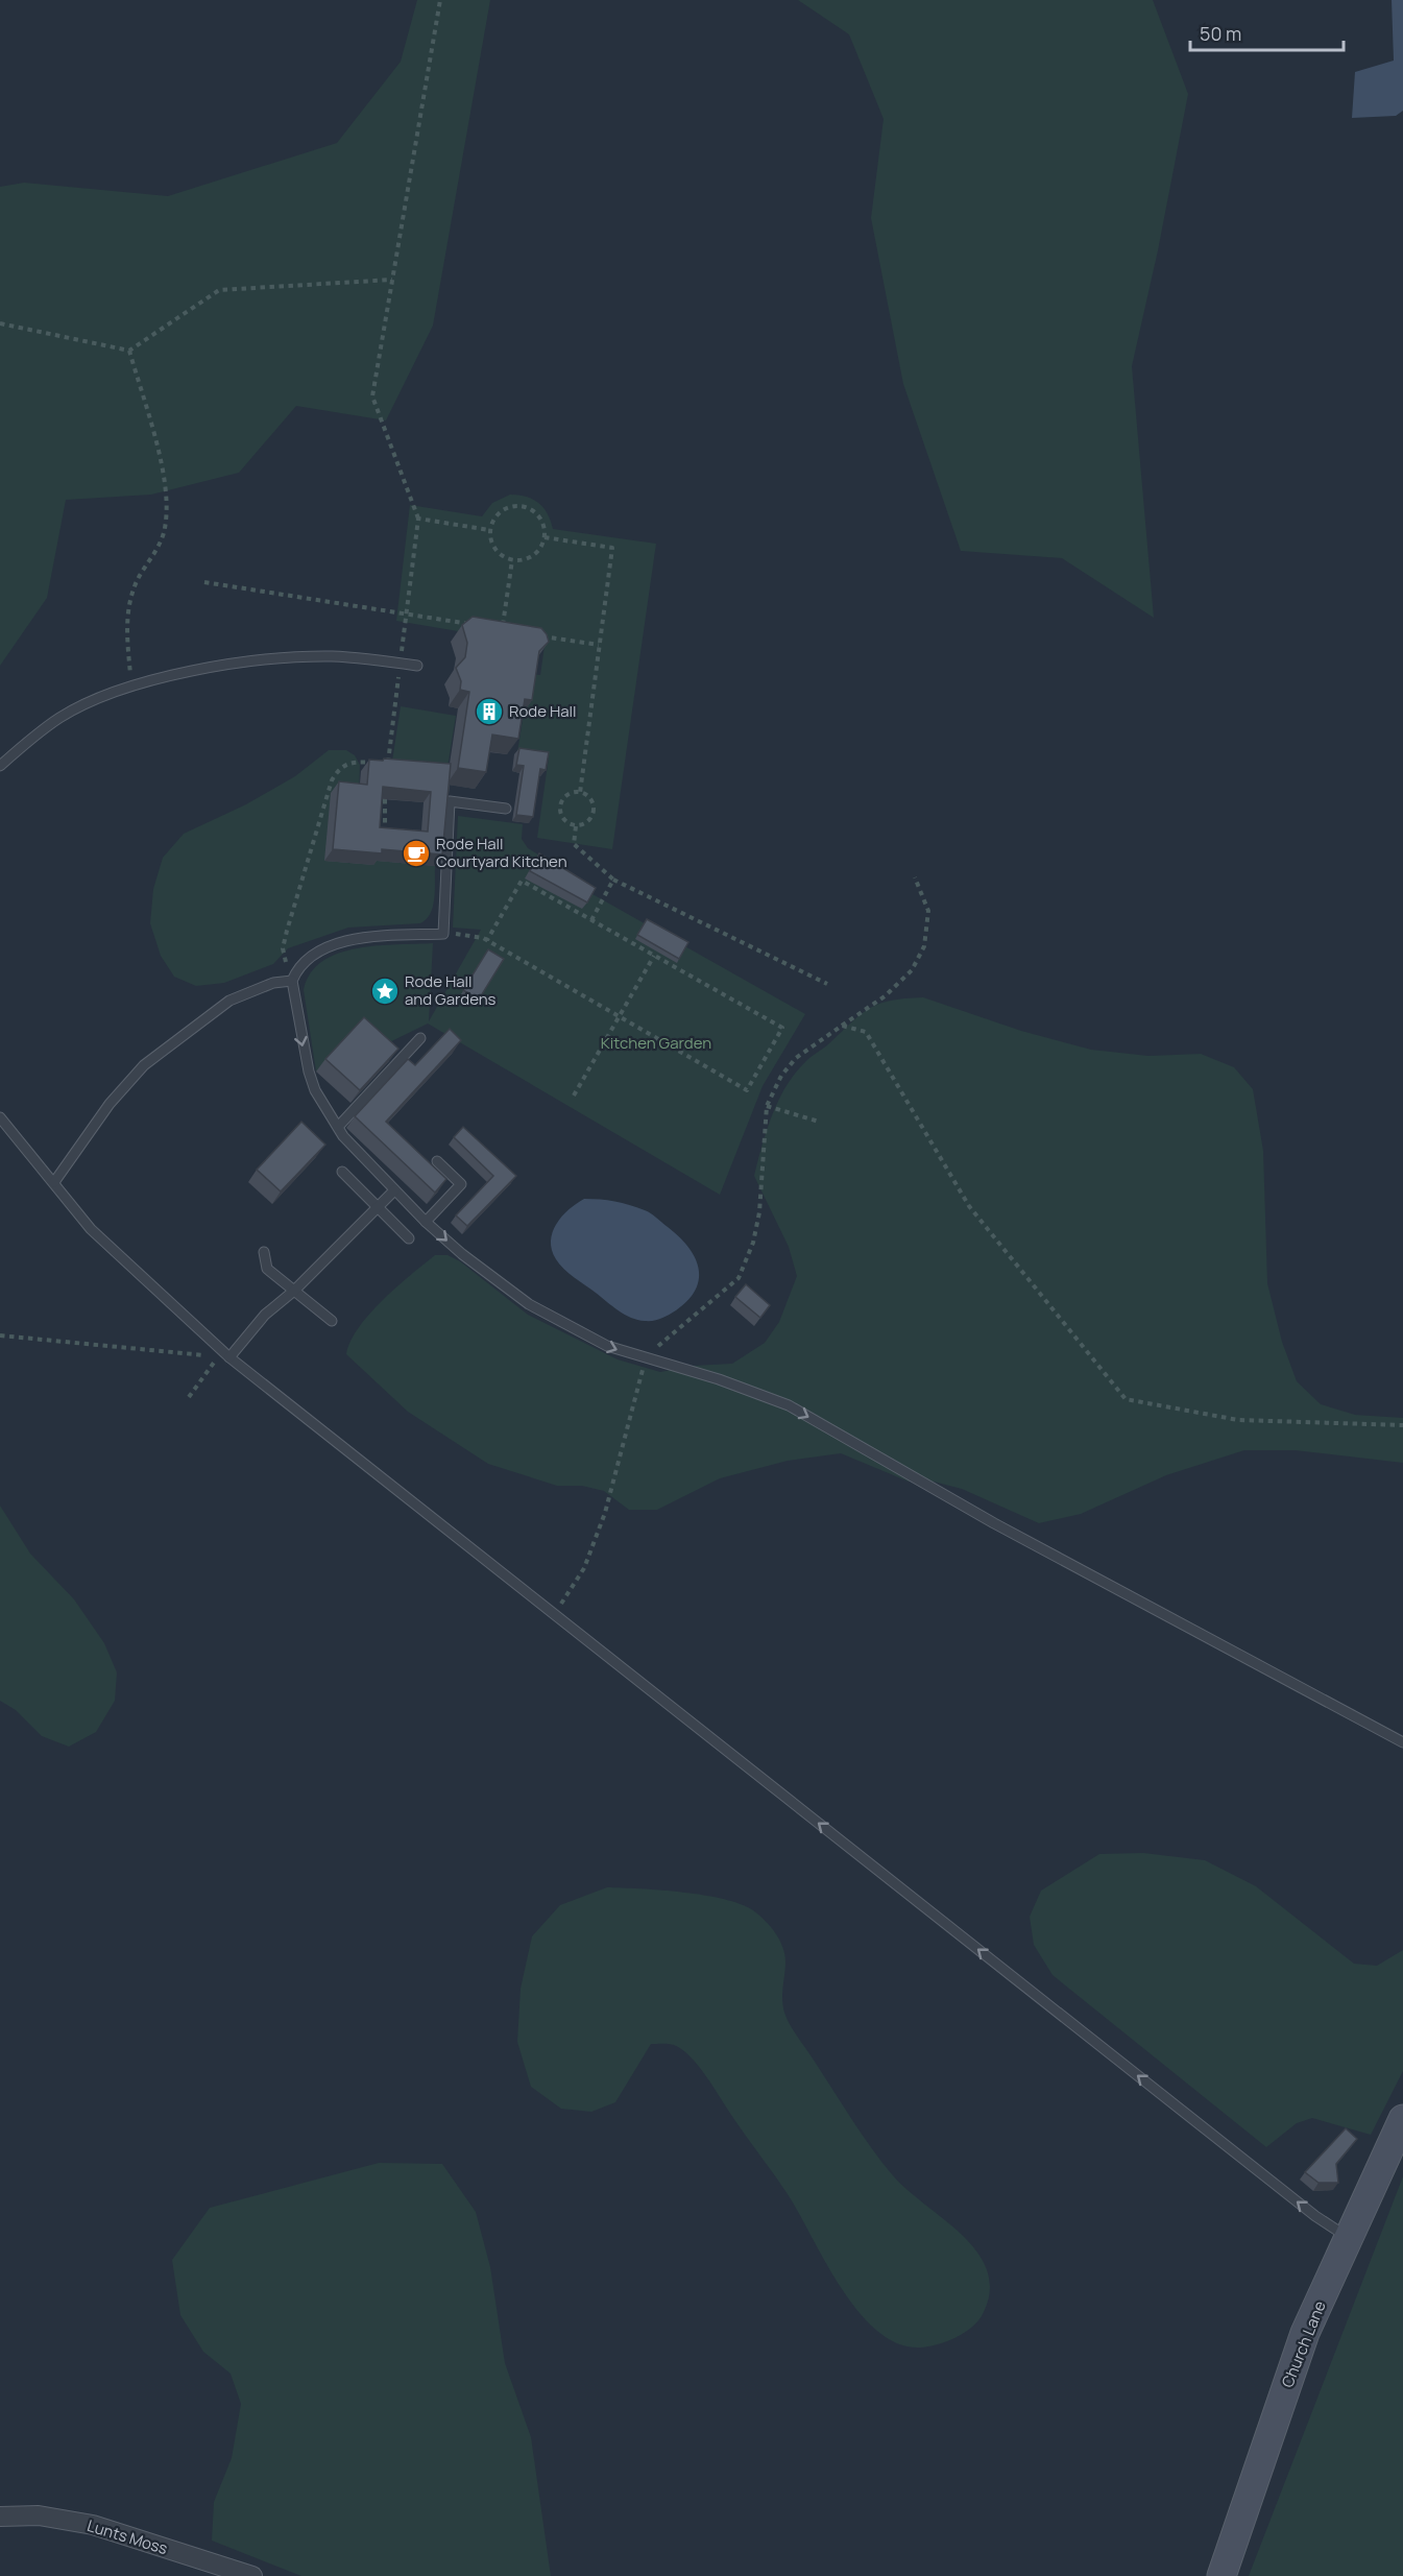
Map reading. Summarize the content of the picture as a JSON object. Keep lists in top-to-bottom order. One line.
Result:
{"streets":{"street":["Church Lane","Lunts Moss"]},"parks":["Kitchen Garden"],"places":{"building":["Rode Hall"],"cafe":["Rode Hall Courtyard Kitchen"],"place":["Rode Hall and Gardens"]},"scale_bar":"50 m"}
